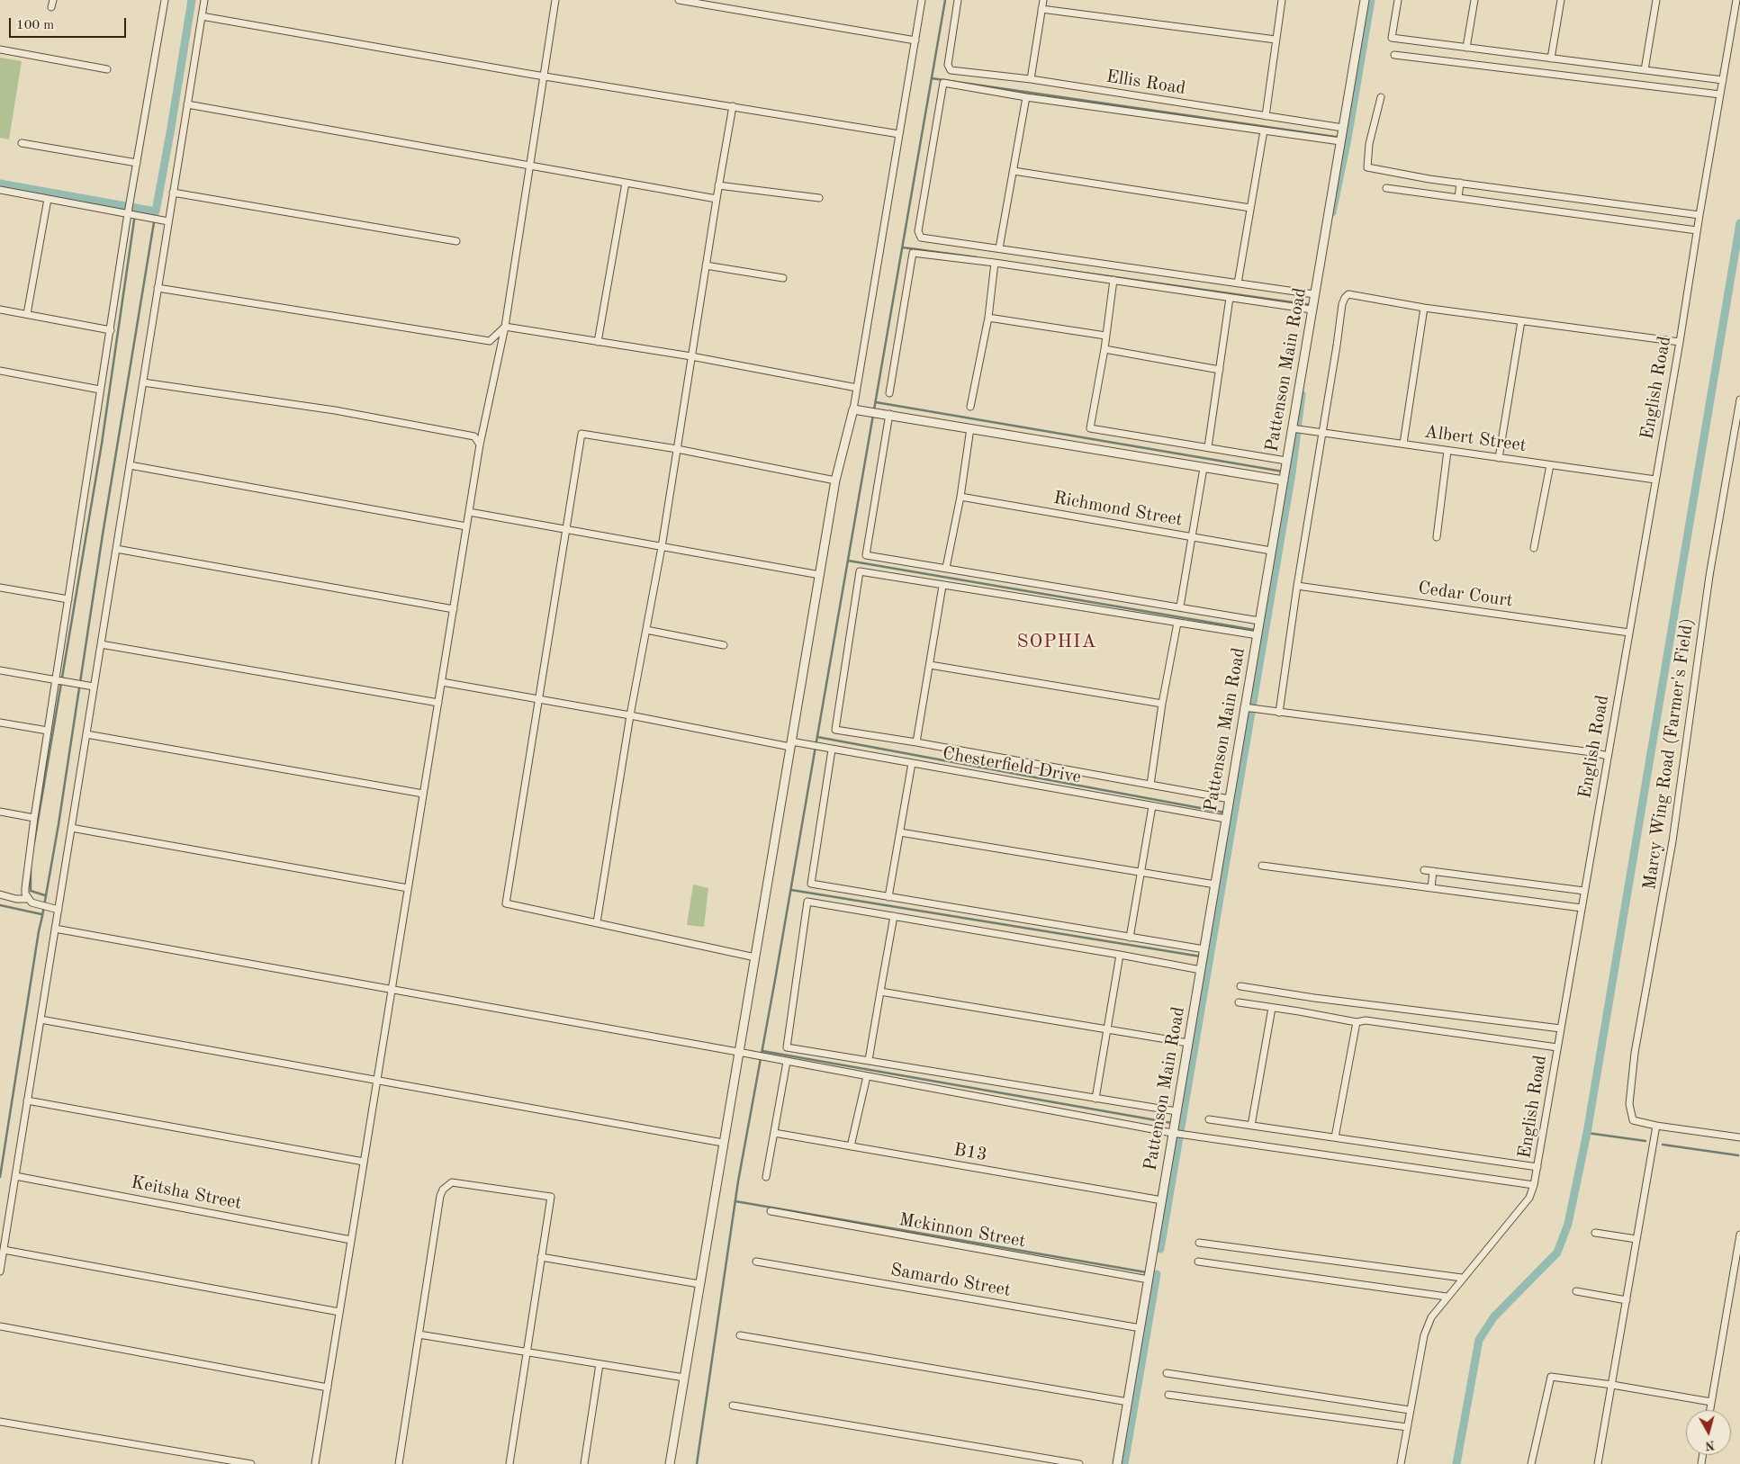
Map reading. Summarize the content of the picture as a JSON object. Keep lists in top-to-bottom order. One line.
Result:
{"streets":{"street":["Ellis Road","Pattenson Main Road","English Road","Albert Street","Richmond Street","Cedar Court","Marcy Wing Road (Farmer's Field)","Chesterfield Drive","B13","Keitsha Street","Mckinnon Street","Samardo Street"]},"crossings":[["Ellis Road","Pattenson Main Road"],["Pattenson Main Road","Albert Street"],["Pattenson Main Road","Richmond Street"],["Pattenson Main Road","Chesterfield Drive"],["Pattenson Main Road","B13"],["Pattenson Main Road","Mckinnon Street"],["Pattenson Main Road","Samardo Street"],["English Road","Albert Street"],["English Road","Cedar Court"]],"districts":["SOPHIA"],"scale_bar":"100 m","north":"bottom"}
